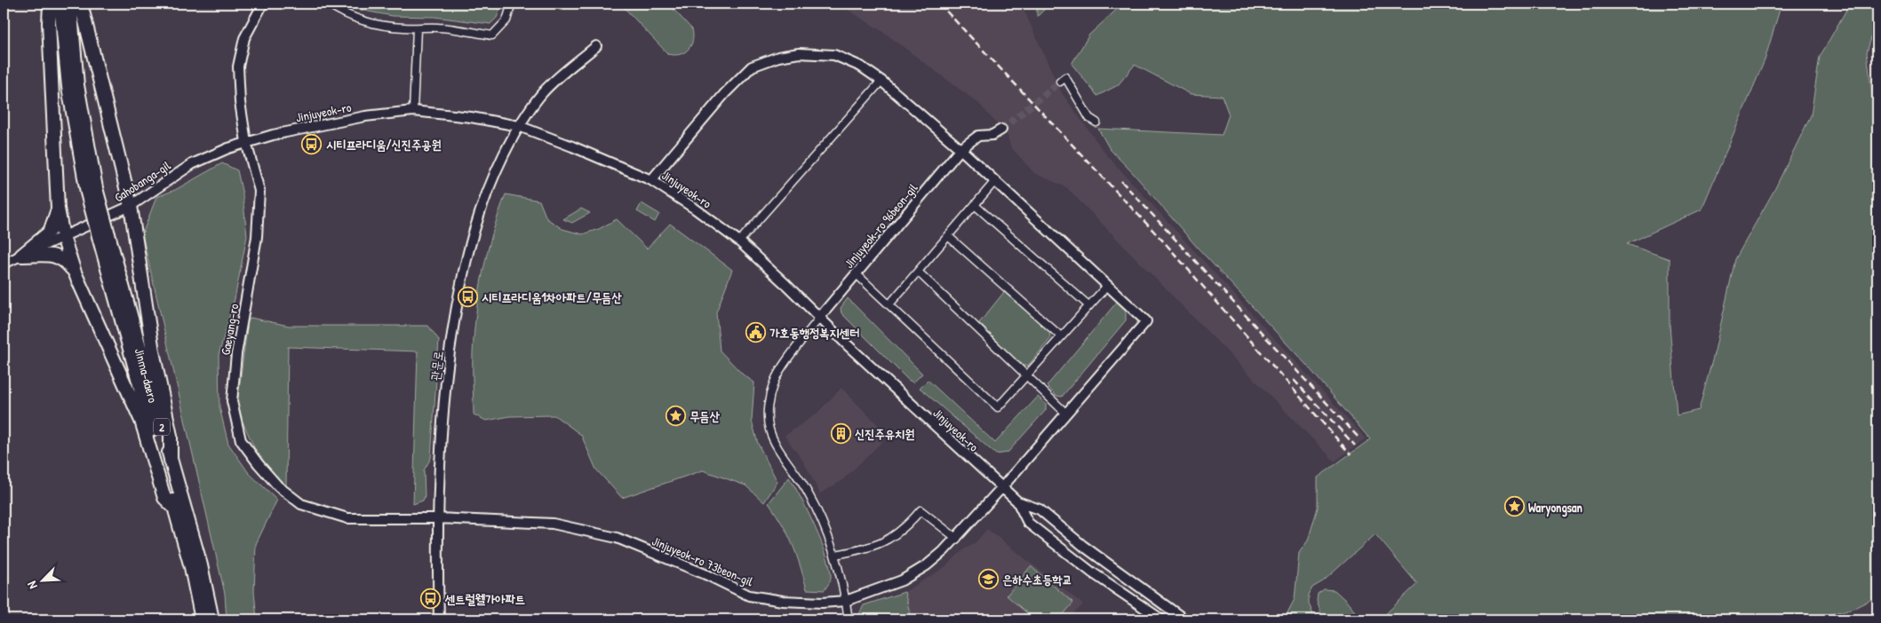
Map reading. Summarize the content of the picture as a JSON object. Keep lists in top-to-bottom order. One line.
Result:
{"streets":{"highway":["Jinma-daero","2"],"street":["Jinjuyeok-ro","Gahobanga-gil","Jinjuyeok-ro 96beon-gil","Gaeyang-ro","관문로","Jinjuyeok-ro 73beon-gil"]},"crossings":[["Jinjuyeok-ro","Gahobanga-gil"],["Jinjuyeok-ro","Jinjuyeok-ro 96beon-gil"],["Jinjuyeok-ro","Gaeyang-ro"],["Jinjuyeok-ro","관문로"],["Jinjuyeok-ro","Jinjuyeok-ro 73beon-gil"],["Gahobanga-gil","Gaeyang-ro"],["Gaeyang-ro","관문로"],["Gaeyang-ro","Jinjuyeok-ro 73beon-gil"],["관문로","Jinjuyeok-ro 73beon-gil"],["Jinma-daero","2"]],"places":{"bus stop":["시티프라디움/신진주공원","시티프라디움1차아파트/무듬산","센트럴웰가아파트"],"public building":["가호동행정복지센터"],"place":["무듬산","Waryongsan"],"building":["신진주유치원"],"school or university":["은하수초등학교"]},"north":"bottom left"}
